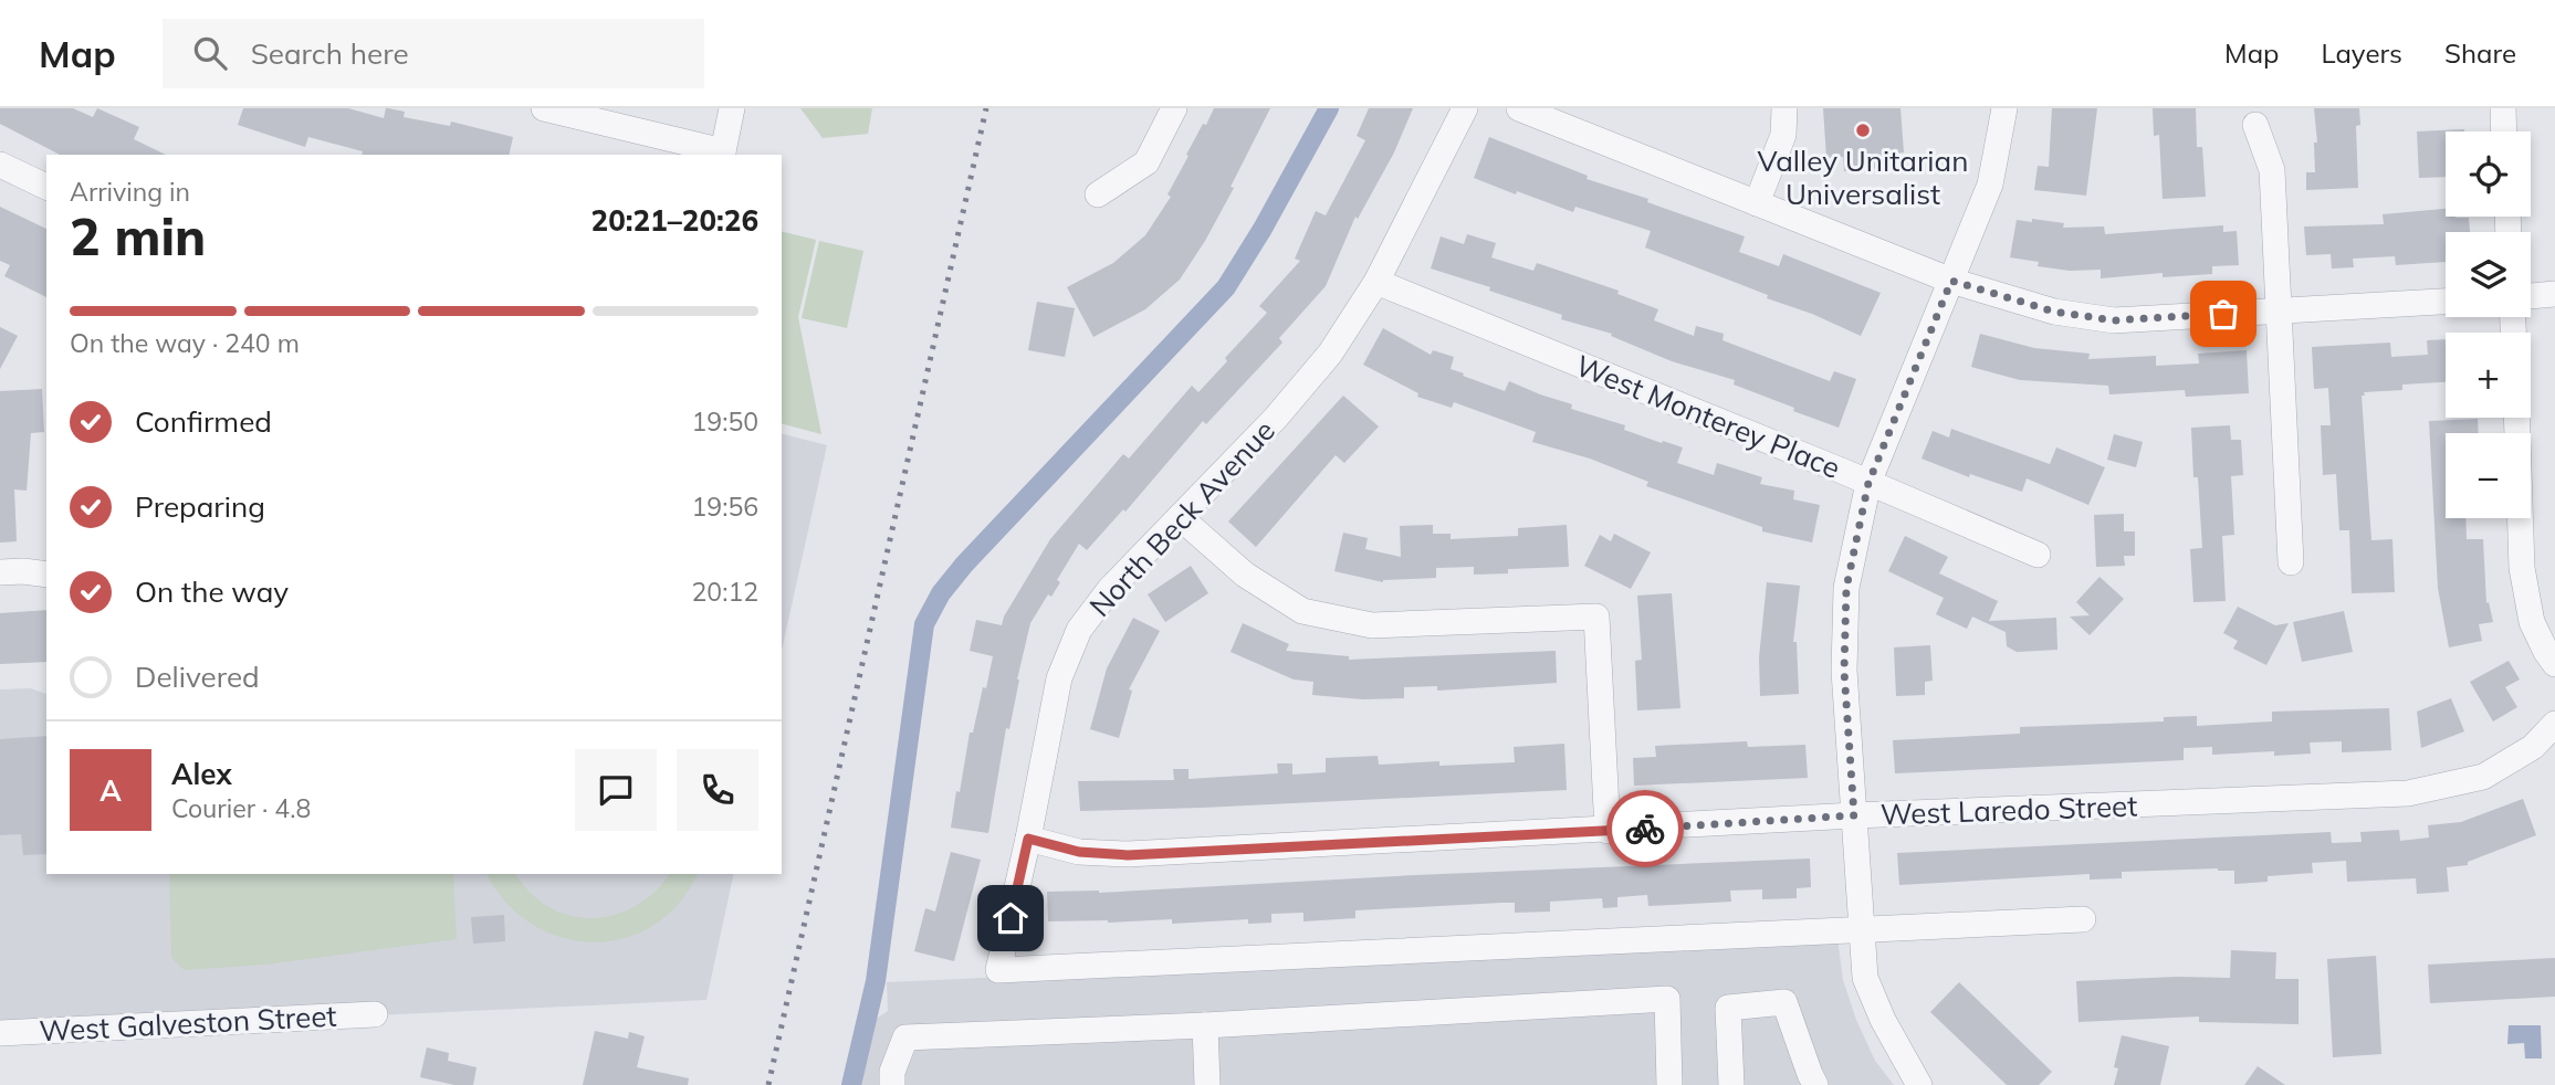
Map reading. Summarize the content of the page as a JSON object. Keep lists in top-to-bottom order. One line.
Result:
{"streets":{"street":["West Monterey Place","North Beck Avenue","West Laredo Street","West Galveston Street"]},"crossings":[["West Monterey Place","North Beck Avenue"],["North Beck Avenue","West Laredo Street"]],"places":["Valley Unitarian Universalist"],"page":{"header":"Map","search":"Search here","nav":["Map","Layers","Share"],"map_buttons":["+","−"],"heading":["2 min","Arriving in","20:21–20:26"],"panel":["Alex","Courier · 4.8"],"bar":"On the way · 240 m","list":[["Confirmed","19:50"],["Preparing","19:56"],["On the way","20:12"],"Delivered"],"round":"A"}}
